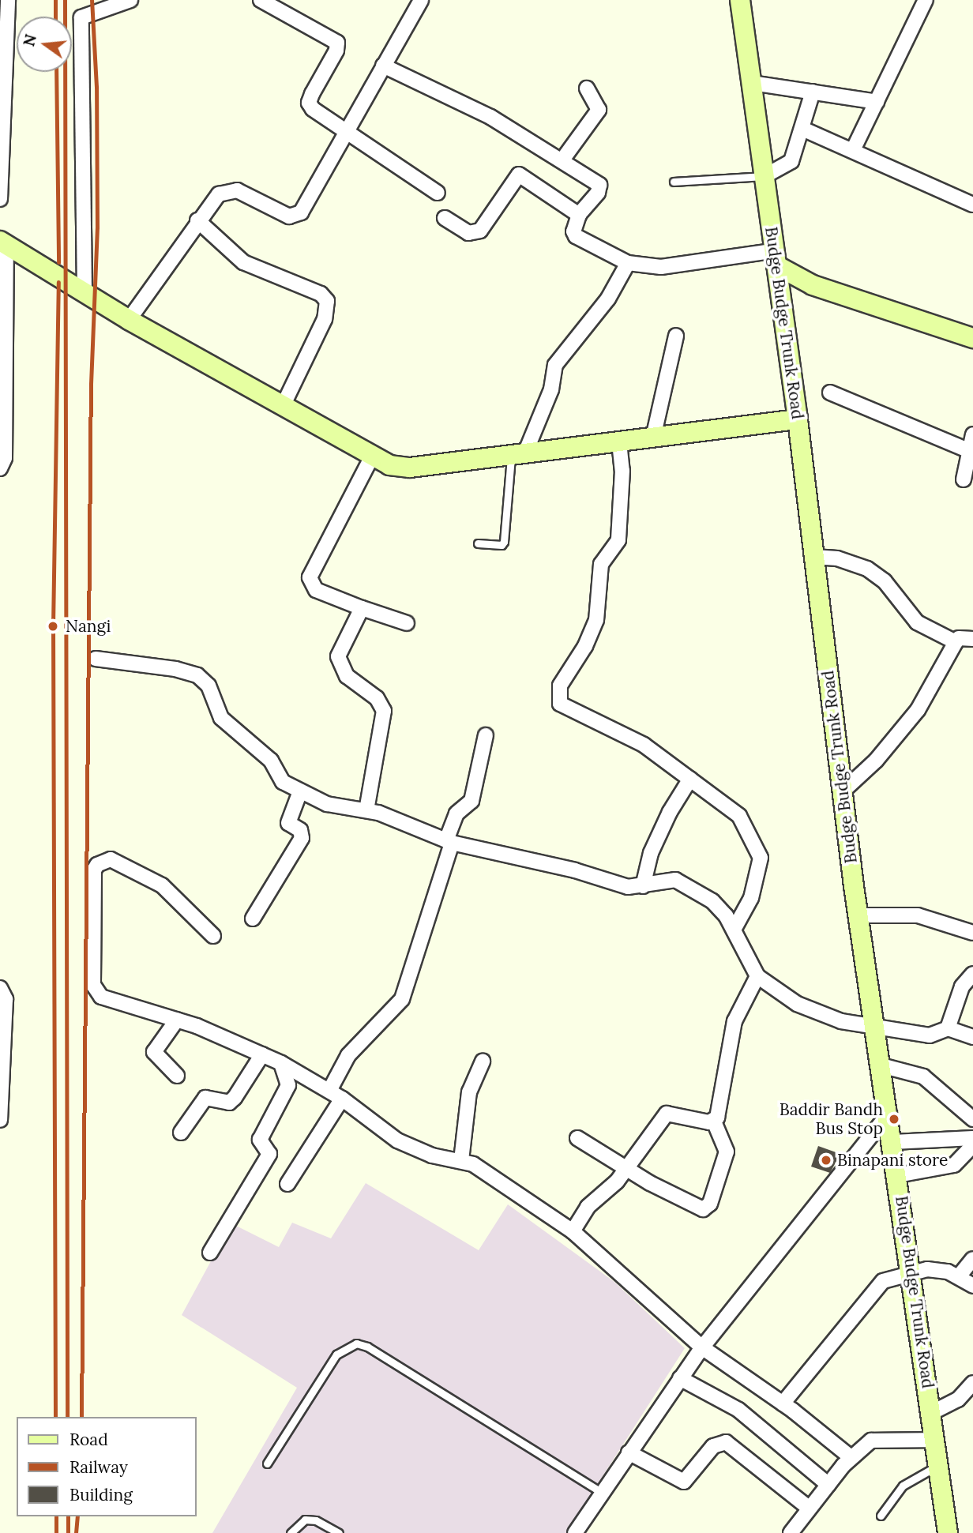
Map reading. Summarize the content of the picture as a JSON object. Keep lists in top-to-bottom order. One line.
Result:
{"streets":{"main road":["Budge Budge Trunk Road"]},"places":["Nangi","Baddir Bandh Bus Stop","Binapani store"],"legend":["Road","Railway","Building"],"north":"left"}
